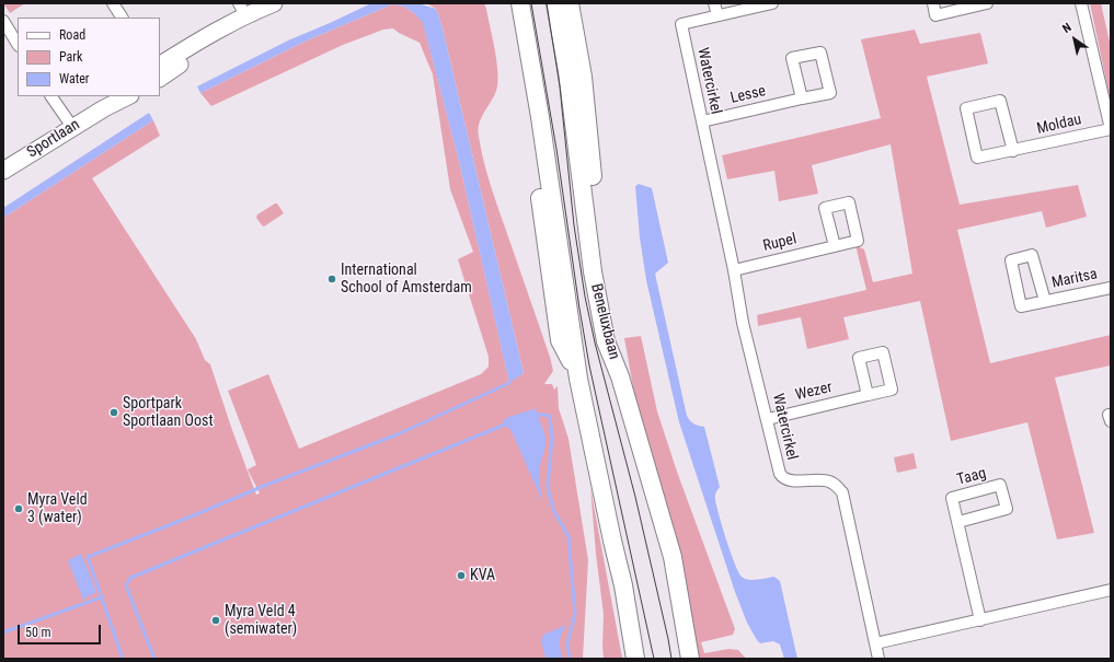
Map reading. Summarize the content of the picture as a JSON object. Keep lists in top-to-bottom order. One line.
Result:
{"streets":{"main road":["Beneluxbaan"],"street":["Watercirkel","Lesse","Moldau","Sportlaan","Rupel","Maritsa","Wezer","Taag"]},"crossings":[["Watercirkel","Lesse"],["Watercirkel","Rupel"],["Watercirkel","Wezer"]],"places":["International School of Amsterdam","Sportpark Sportlaan Oost","Myra Veld 3 (water)","KVA","Myra Veld 4 (semiwater)"],"legend":["Road","Park","Water"],"scale_bar":"50 m","north":"top left"}
